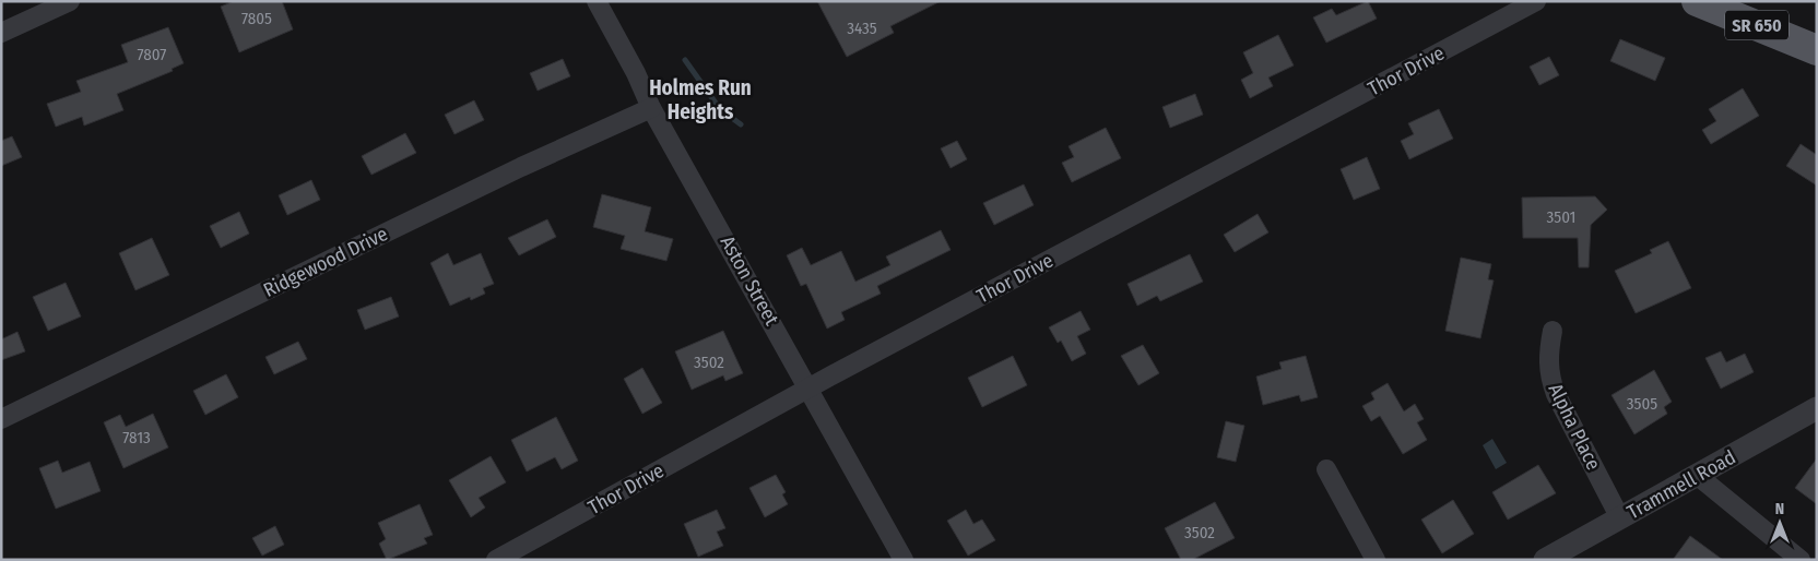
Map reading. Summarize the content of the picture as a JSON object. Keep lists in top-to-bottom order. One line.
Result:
{"streets":{"main road":["SR 650"],"street":["Thor Drive","Ridgewood Drive","Aston Street","Alpha Place","Trammell Road"]},"crossings":[["Thor Drive","Aston Street"],["Ridgewood Drive","Aston Street"],["Alpha Place","Trammell Road"]],"districts":["Holmes Run Heights"],"house_numbers":["7805","3435","7807","3501","3502","3505","7813","3502"],"north":"top"}
